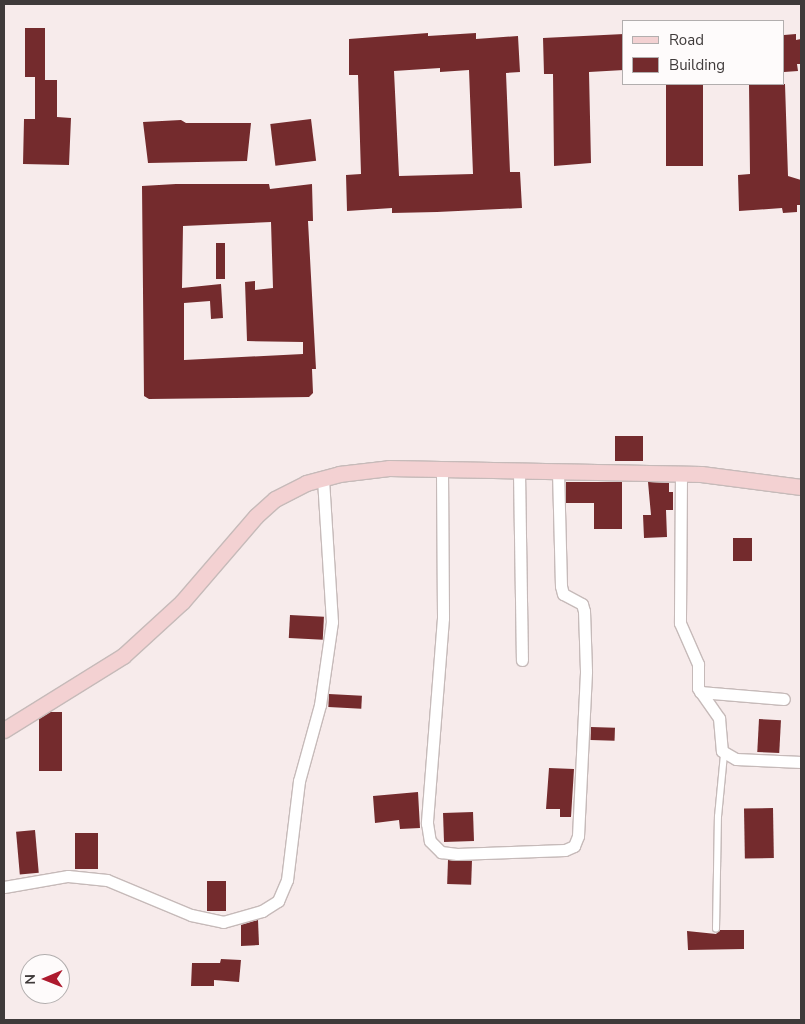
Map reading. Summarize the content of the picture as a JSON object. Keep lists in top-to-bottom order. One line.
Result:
{"legend":["Road","Building"],"north":"left"}
